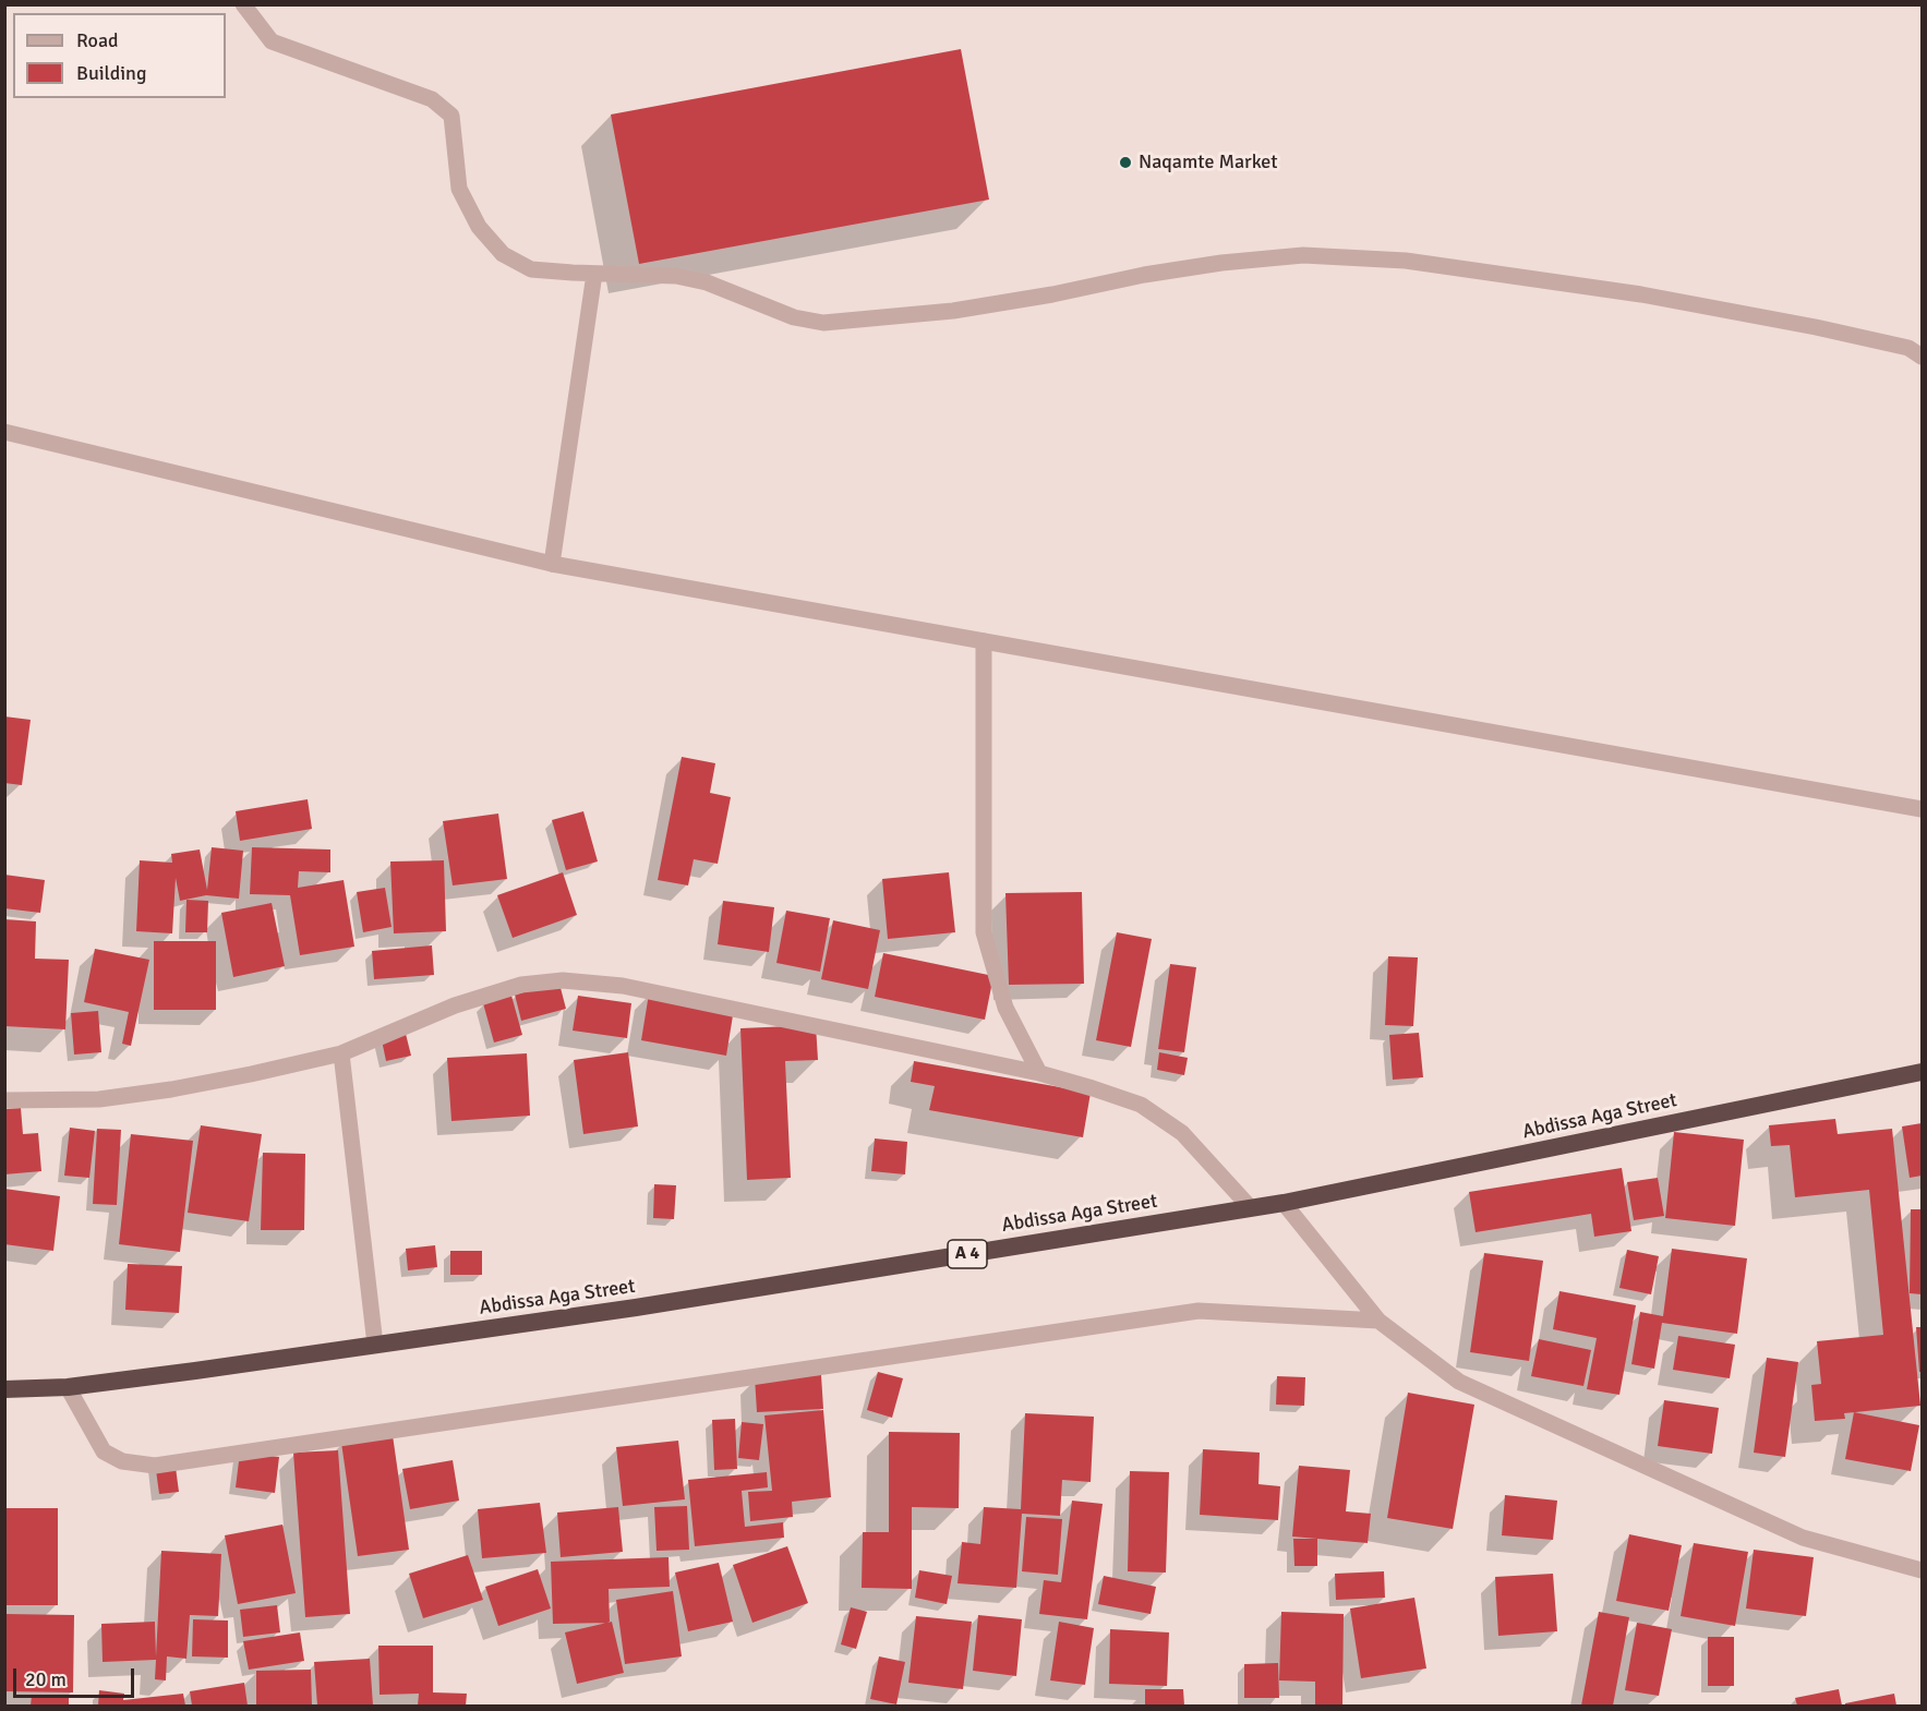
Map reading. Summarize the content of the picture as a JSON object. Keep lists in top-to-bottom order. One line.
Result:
{"streets":{"highway":["Abdissa Aga Street","A 4"]},"places":["Naqamte Market"],"legend":["Road","Building"],"scale_bar":"20 m"}
